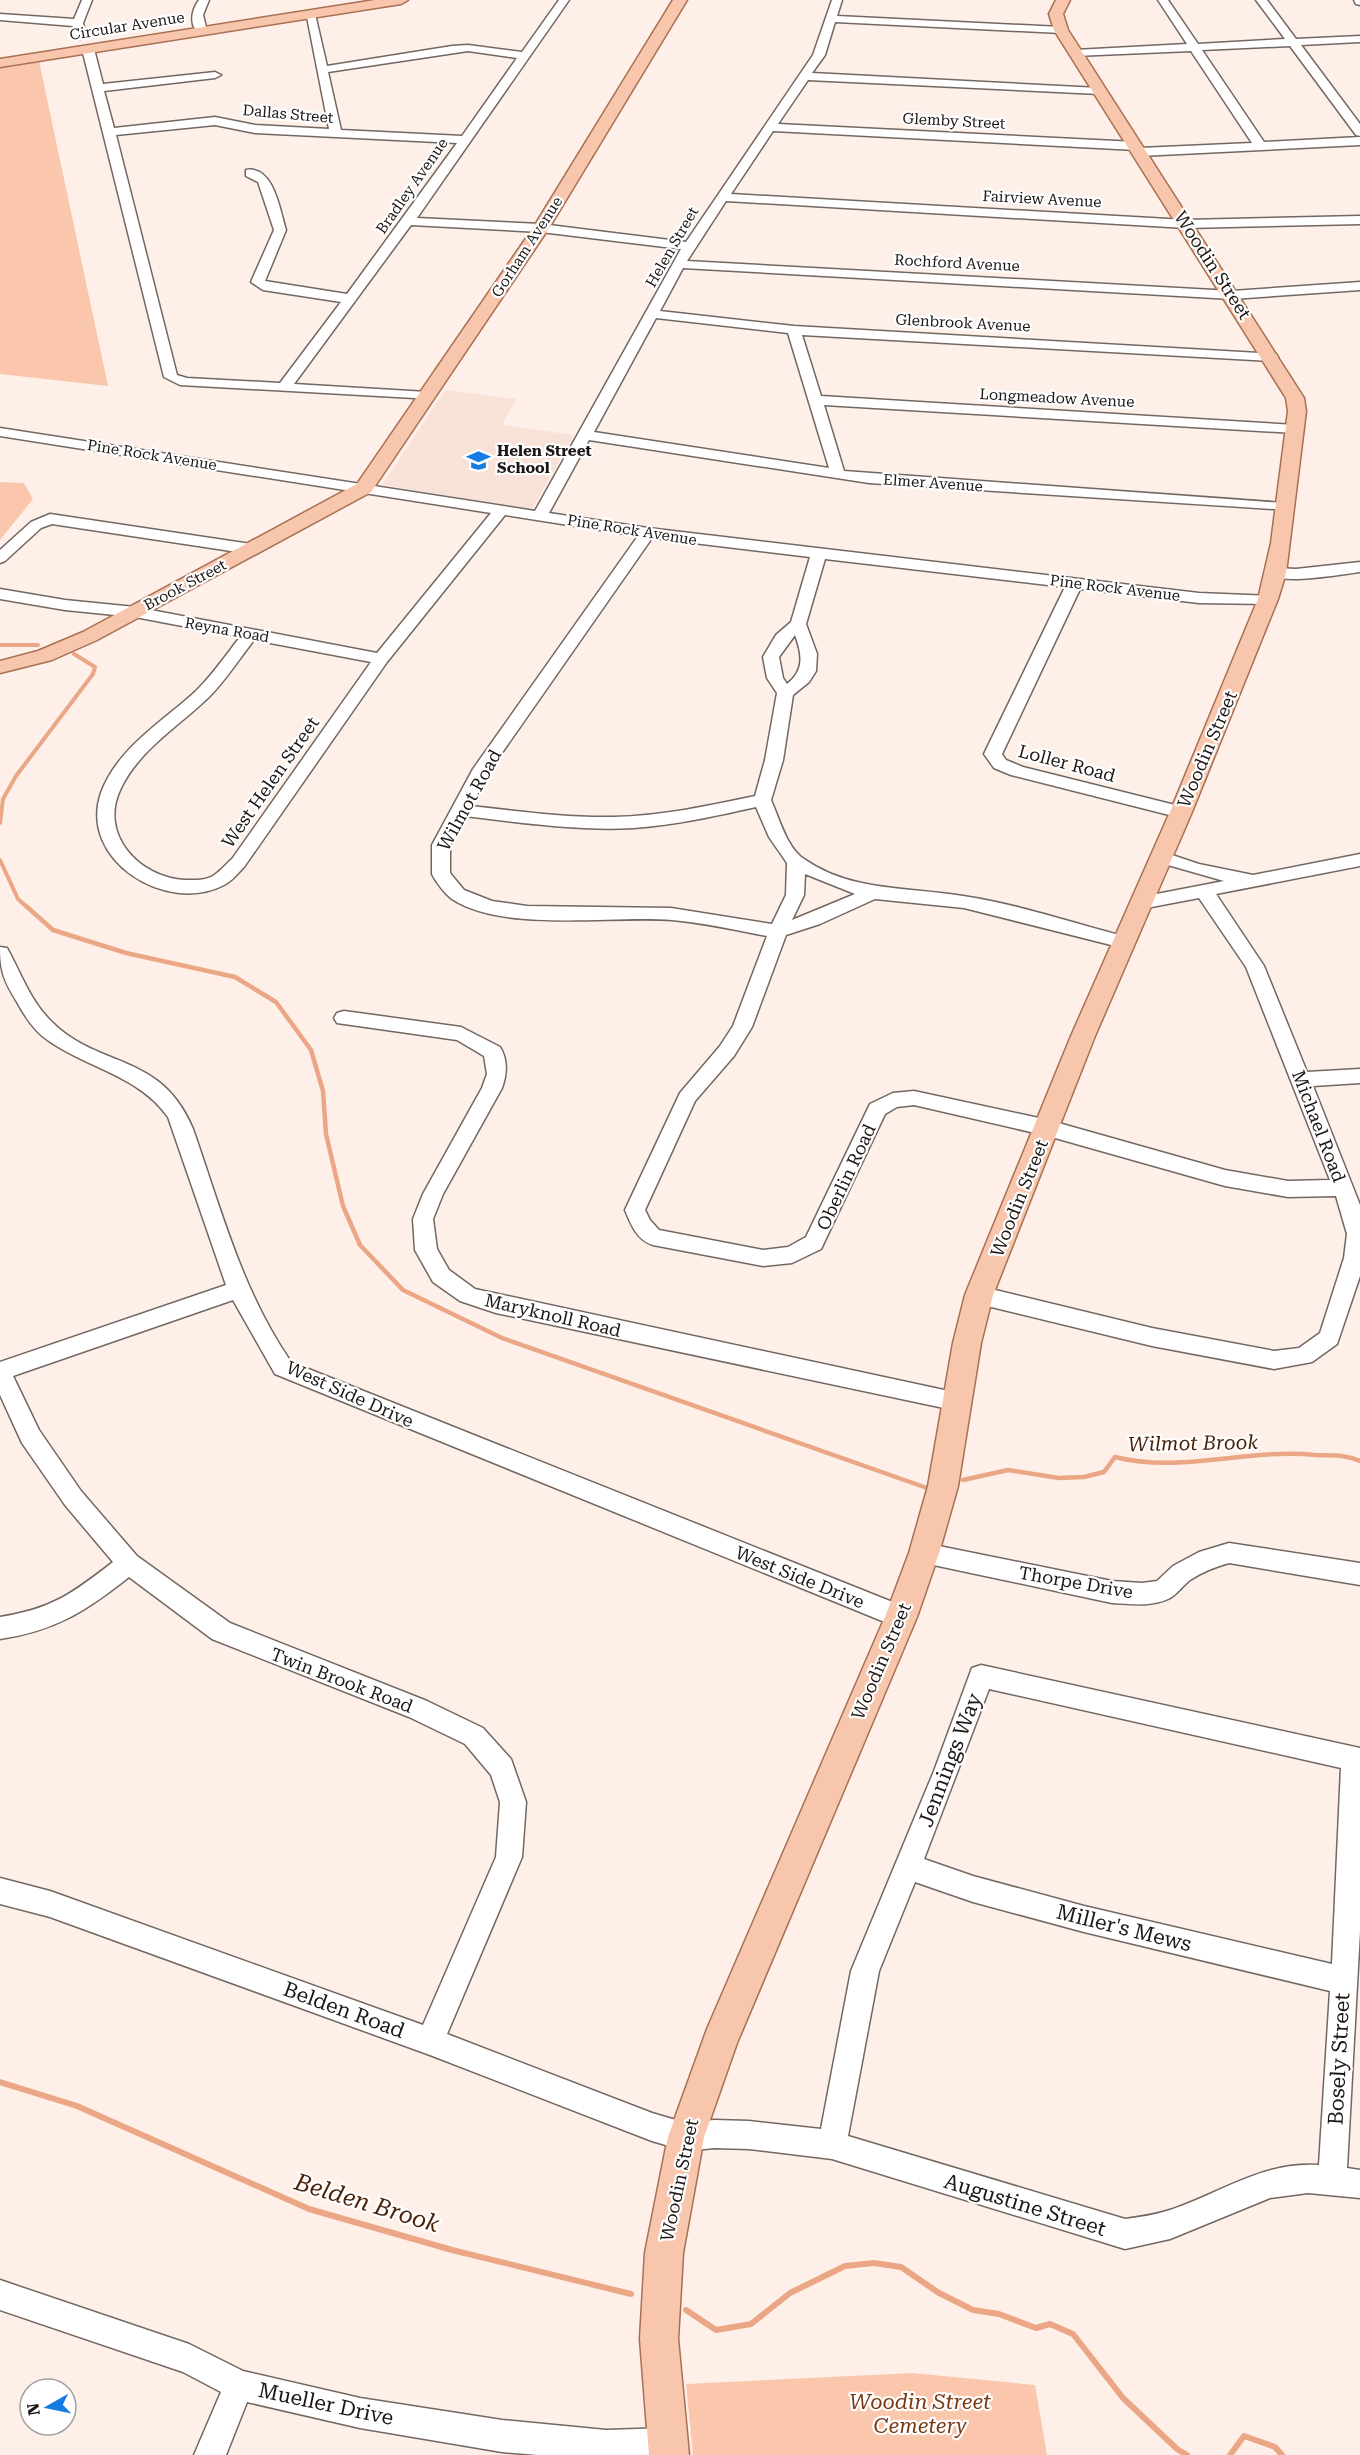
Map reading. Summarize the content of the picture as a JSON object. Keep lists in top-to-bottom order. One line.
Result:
{"streets":{"main road":["Circular Avenue","Gorham Avenue","Woodin Street","Brook Street"],"street":["Dallas Street","Glemby Street","Bradley Avenue","Fairview Avenue","Helen Street","Rochford Avenue","Glenbrook Avenue","Longmeadow Avenue","Pine Rock Avenue","Elmer Avenue","Reyna Road","Loller Road","West Helen Street","Wilmot Road","Michael Road","Oberlin Road","Maryknoll Road","West Side Drive","Thorpe Drive","Twin Brook Road","Jennings Way","Miller's Mews","Belden Road","Bosely Street","Augustine Street","Mueller Drive"]},"crossings":[["Dallas Street","Bradley Avenue"],["Glemby Street","Helen Street"],["Glemby Street","Woodin Street"],["Fairview Avenue","Helen Street"],["Fairview Avenue","Woodin Street"],["Gorham Avenue","Pine Rock Avenue"],["Gorham Avenue","Brook Street"],["Helen Street","Rochford Avenue"],["Helen Street","Glenbrook Avenue"],["Helen Street","Pine Rock Avenue"],["Helen Street","Elmer Avenue"],["Rochford Avenue","Woodin Street"],["Woodin Street","Glenbrook Avenue"],["Woodin Street","Longmeadow Avenue"],["Woodin Street","Pine Rock Avenue"],["Woodin Street","Elmer Avenue"],["Woodin Street","Loller Road"],["Woodin Street","Michael Road"],["Woodin Street","Oberlin Road"],["Woodin Street","Maryknoll Road"],["Woodin Street","West Side Drive"],["Woodin Street","Thorpe Drive"],["Woodin Street","Belden Road"],["Woodin Street","Augustine Street"],["Woodin Street","Mueller Drive"],["Pine Rock Avenue","Brook Street"],["Pine Rock Avenue","Loller Road"],["Pine Rock Avenue","West Helen Street"],["Pine Rock Avenue","Wilmot Road"],["Brook Street","Reyna Road"],["Reyna Road","West Helen Street"],["Wilmot Road","Oberlin Road"],["Michael Road","Oberlin Road"],["Twin Brook Road","Belden Road"],["Jennings Way","Miller's Mews"],["Jennings Way","Bosely Street"],["Jennings Way","Augustine Street"],["Miller's Mews","Bosely Street"],["Belden Road","Augustine Street"],["Bosely Street","Augustine Street"]],"water":["Wilmot Brook","Belden Brook"],"parks":["Woodin Street Cemetery"],"places":{"school or university":["Helen Street School"]},"north":"left"}
